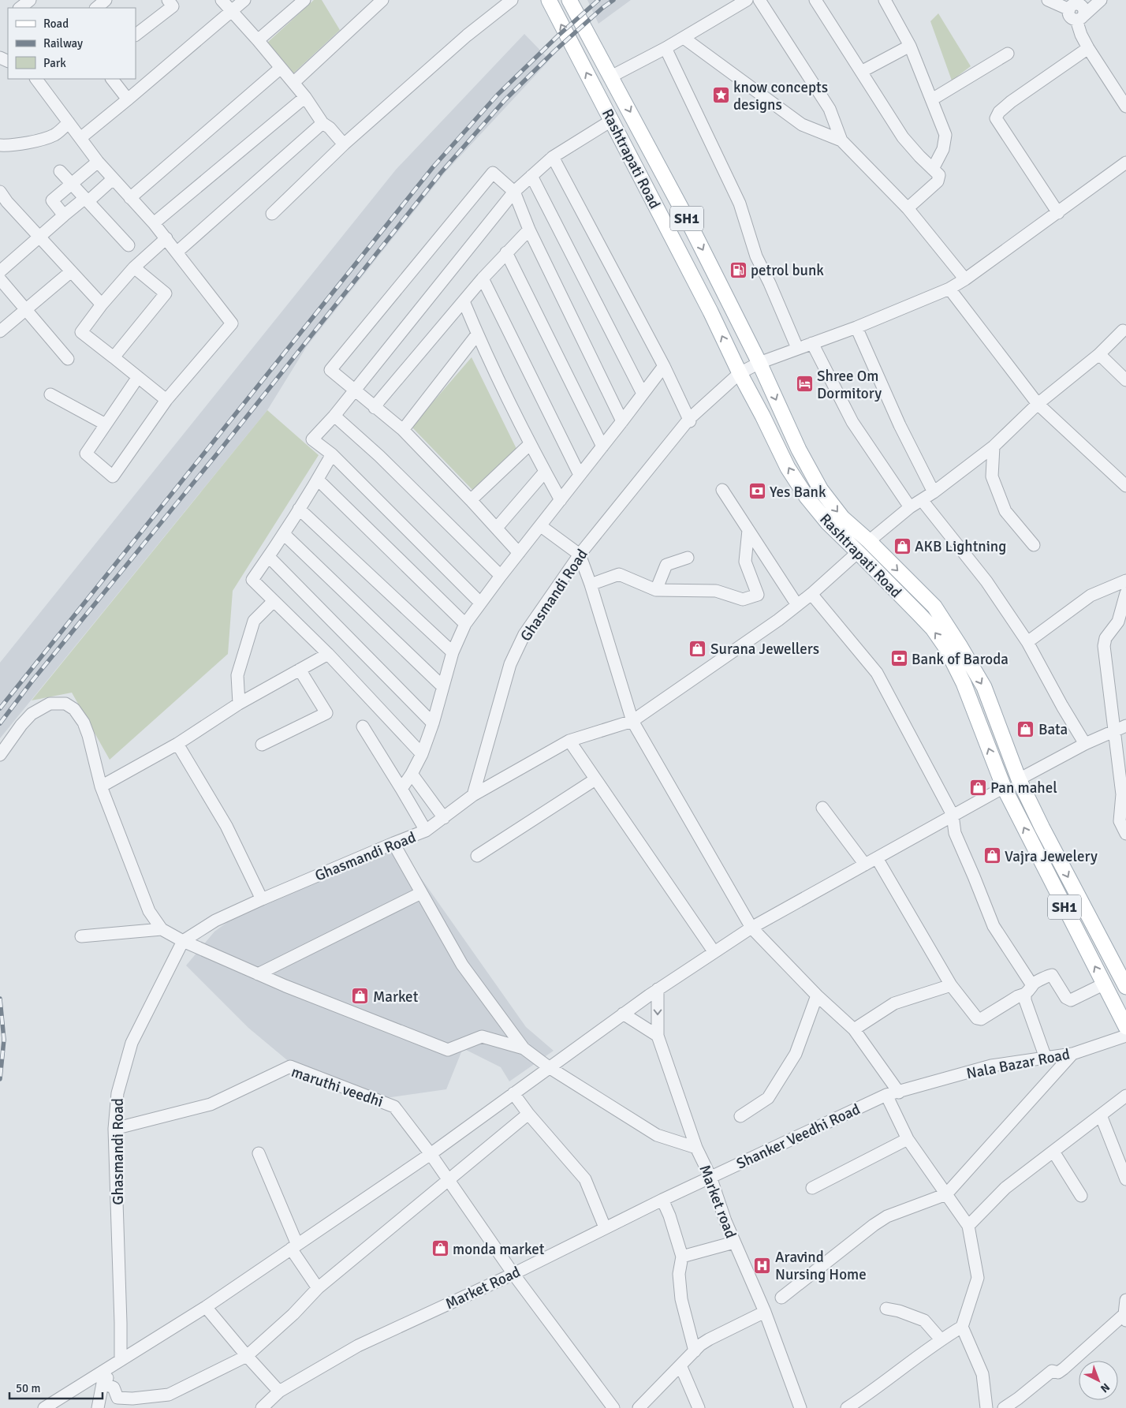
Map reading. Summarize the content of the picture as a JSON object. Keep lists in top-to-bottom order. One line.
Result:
{"streets":{"main road":["Rashtrapati Road","SH1"],"street":["Ghasmandi Road","Nala Bazar Road","maruthi veedhi","Shanker Veedhi Road","Market road","Market Road"]},"crossings":[["Rashtrapati Road","Ghasmandi Road"],["Ghasmandi Road","maruthi veedhi"],["Nala Bazar Road","Shanker Veedhi Road"],["maruthi veedhi","Market Road"],["Shanker Veedhi Road","Market road"],["Shanker Veedhi Road","Market Road"],["Market road","Market Road"]],"places":{"place":["know concepts designs"],"fuel station":["petrol bunk"],"hotel":["Shree Om Dormitory"],"bank":["Yes Bank","Bank of Baroda"],"shop":["AKB Lightning","Surana Jewellers","Bata","Pan mahel","Vajra Jewelery","Market","monda market"],"hospital":["Aravind Nursing Home"]},"legend":["Road","Railway","Park"],"scale_bar":"50 m","north":"bottom right"}
